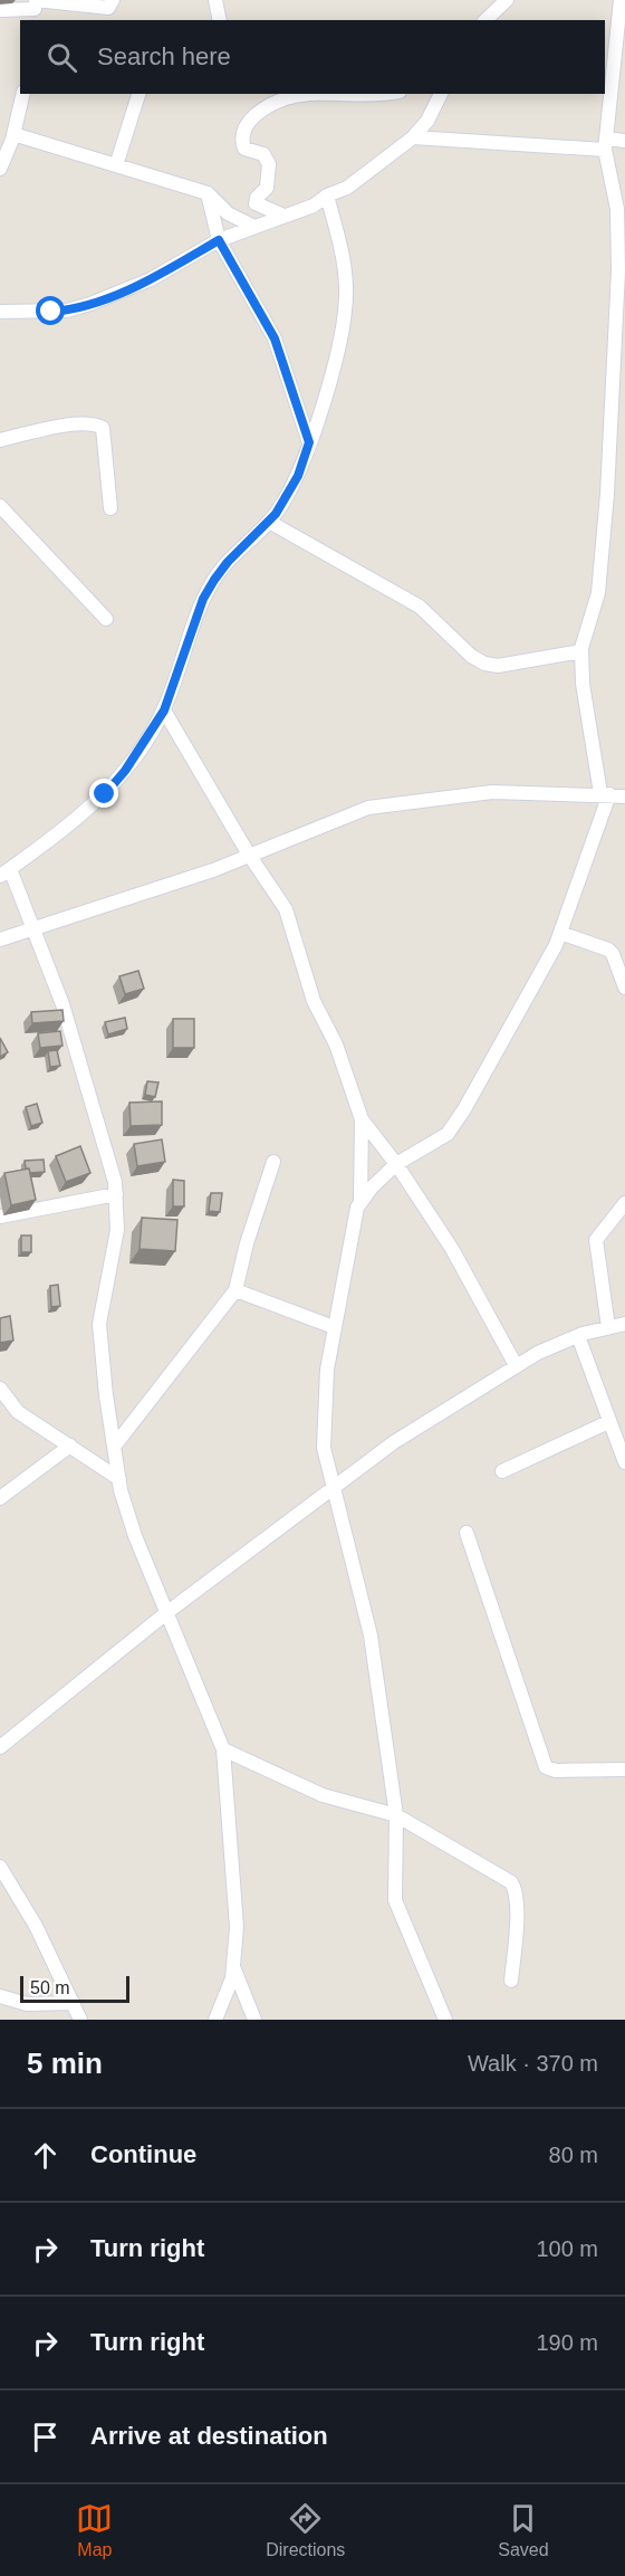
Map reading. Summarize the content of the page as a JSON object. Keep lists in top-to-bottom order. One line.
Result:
{"scale_bar":"50 m","page":{"search":"Search here","scale":"50 m","heading":["5 min","Walk · 370 m"],"list":[["Continue","80 m"],["Turn right","100 m"],["Turn right","190 m"],"Arrive at destination"],"nav":["Map","Directions","Saved"]}}
